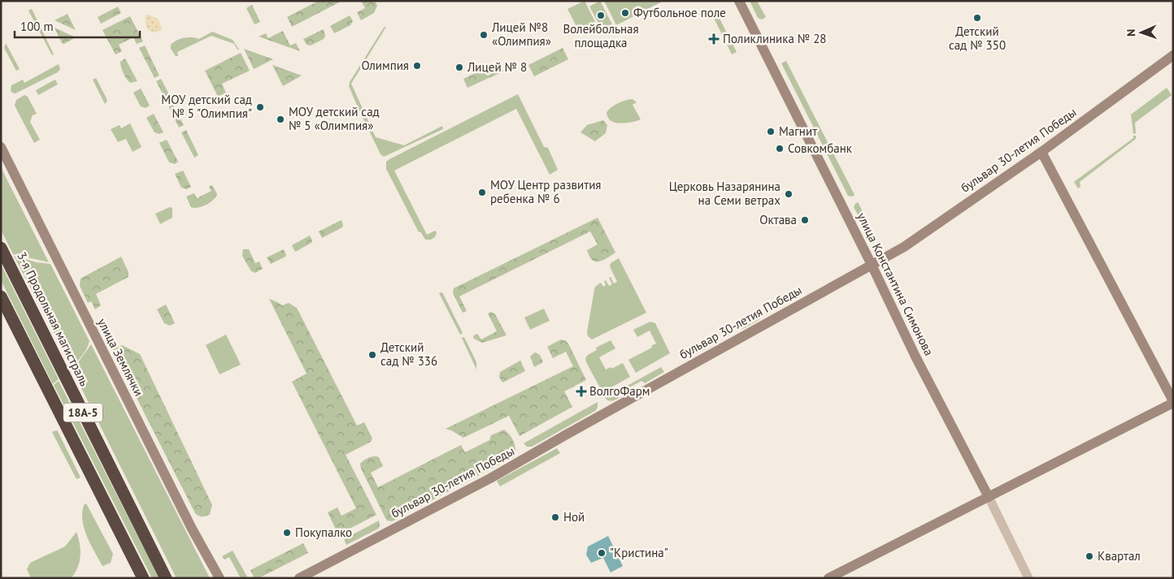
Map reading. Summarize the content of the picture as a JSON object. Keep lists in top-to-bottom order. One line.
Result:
{"streets":{"highway":["3-я Продольная магистраль","18А-5"],"main road":["бульвар 30-летия Победы","улица Константина Симонова","улица Землячки"]},"crossings":[["бульвар 30-летия Победы","улица Константина Симонова"]],"places":{"other":["Футбольное поле","Волейбольная площадка","Детский сад № 350","Лицей №8 «Олимпия»","Олимпия","Лицей № 8","МОУ детский сад № 5 \"Олимпия\"","МОУ детский сад № 5 «Олимпия»","Магнит","Совкомбанк","МОУ Центр развития ребенка № 6","Церковь Назарянина на Семи ветрах","Октава","Детский сад № 336","Ной","Покупалко","\"Кристина\"","Квартал"],"health":["Поликлиника № 28","ВолгоФарм"]},"scale_bar":"100 m","north":"left"}
